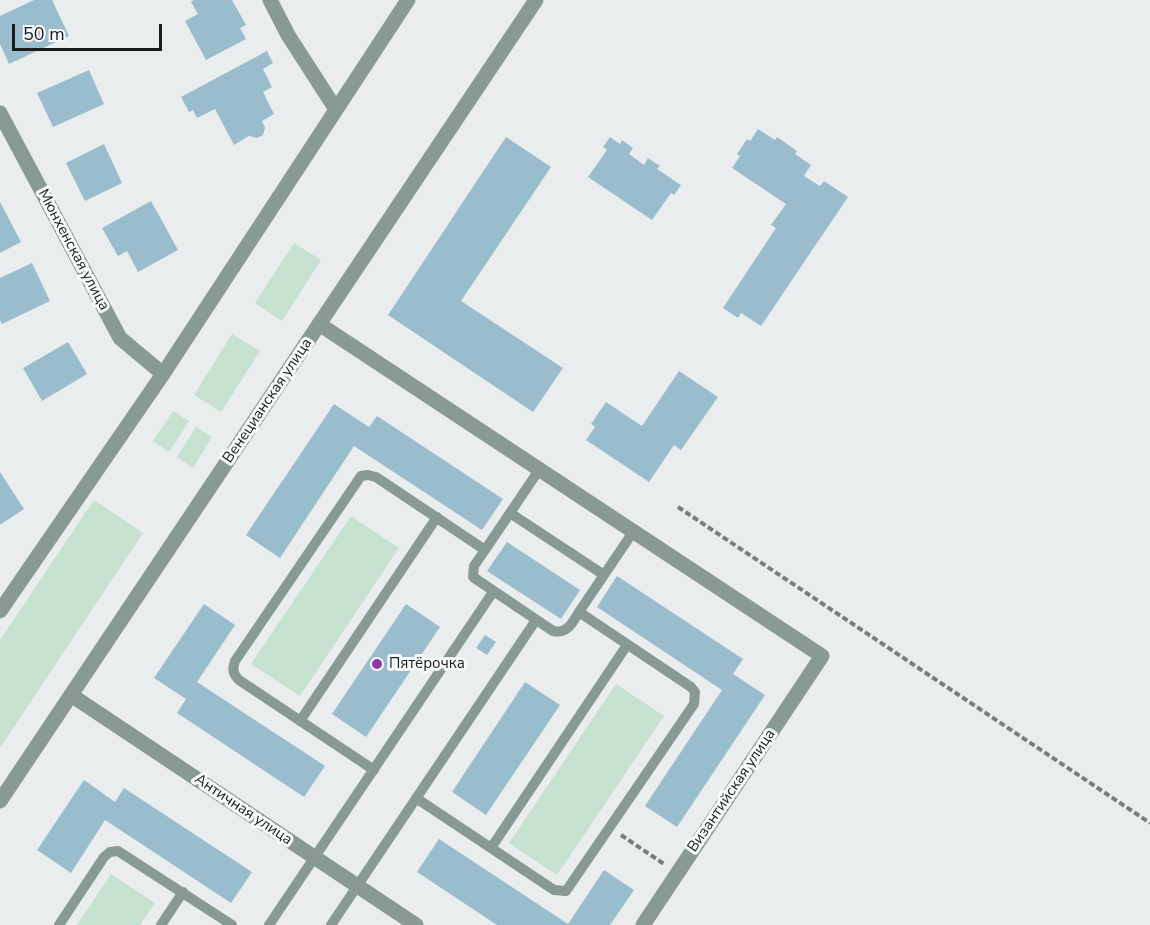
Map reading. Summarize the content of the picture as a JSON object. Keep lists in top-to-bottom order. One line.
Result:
{"streets":{"street":["Мюнхенская улица","Венецианская улица","Византийская улица","Античная улица"]},"crossings":[["Венецианская улица","Античная улица"]],"places":["Пятёрочка"],"scale_bar":"50 m"}
